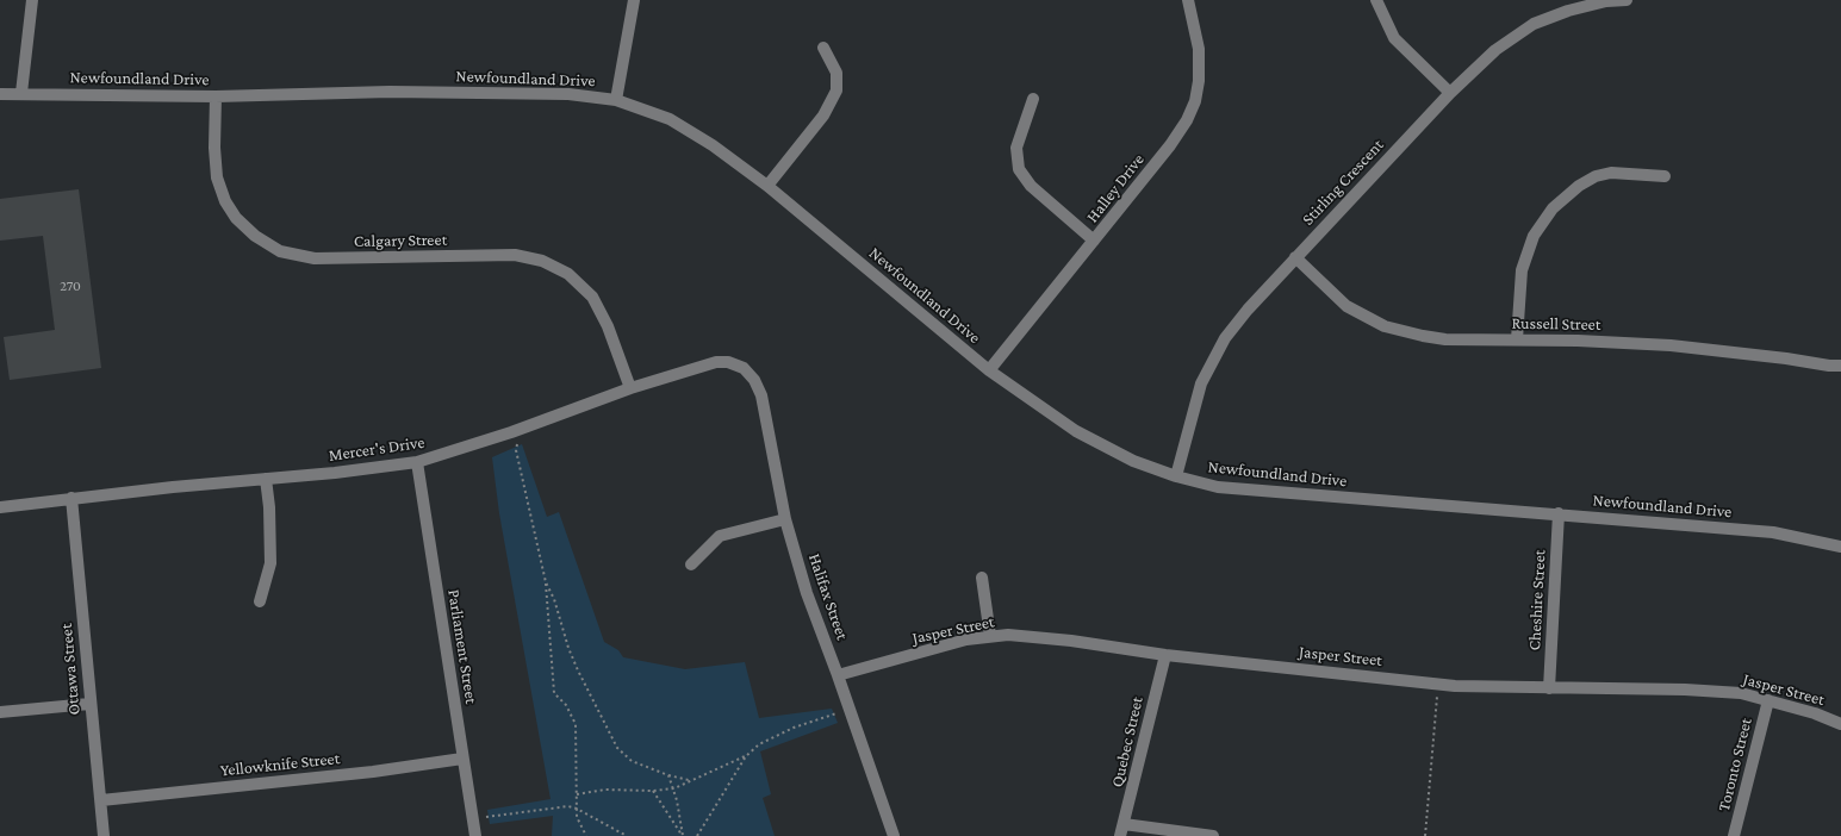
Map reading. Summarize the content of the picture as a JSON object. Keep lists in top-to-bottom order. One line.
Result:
{"streets":{"street":["Newfoundland Drive","Stirling Crescent","Halley Drive","Calgary Street","Russell Street","Mercer's Drive","Halifax Street","Cheshire Street","Jasper Street","Parliament Street","Ottawa Street","Quebec Street","Yellowknife Street","Toronto Street"]},"crossings":[["Newfoundland Drive","Stirling Crescent"],["Newfoundland Drive","Halley Drive"],["Newfoundland Drive","Calgary Street"],["Newfoundland Drive","Cheshire Street"],["Stirling Crescent","Russell Street"],["Calgary Street","Mercer's Drive"],["Mercer's Drive","Halifax Street"],["Mercer's Drive","Parliament Street"],["Mercer's Drive","Ottawa Street"],["Halifax Street","Jasper Street"],["Cheshire Street","Jasper Street"],["Jasper Street","Quebec Street"],["Jasper Street","Toronto Street"],["Parliament Street","Yellowknife Street"],["Ottawa Street","Yellowknife Street"]],"house_numbers":["270"]}
